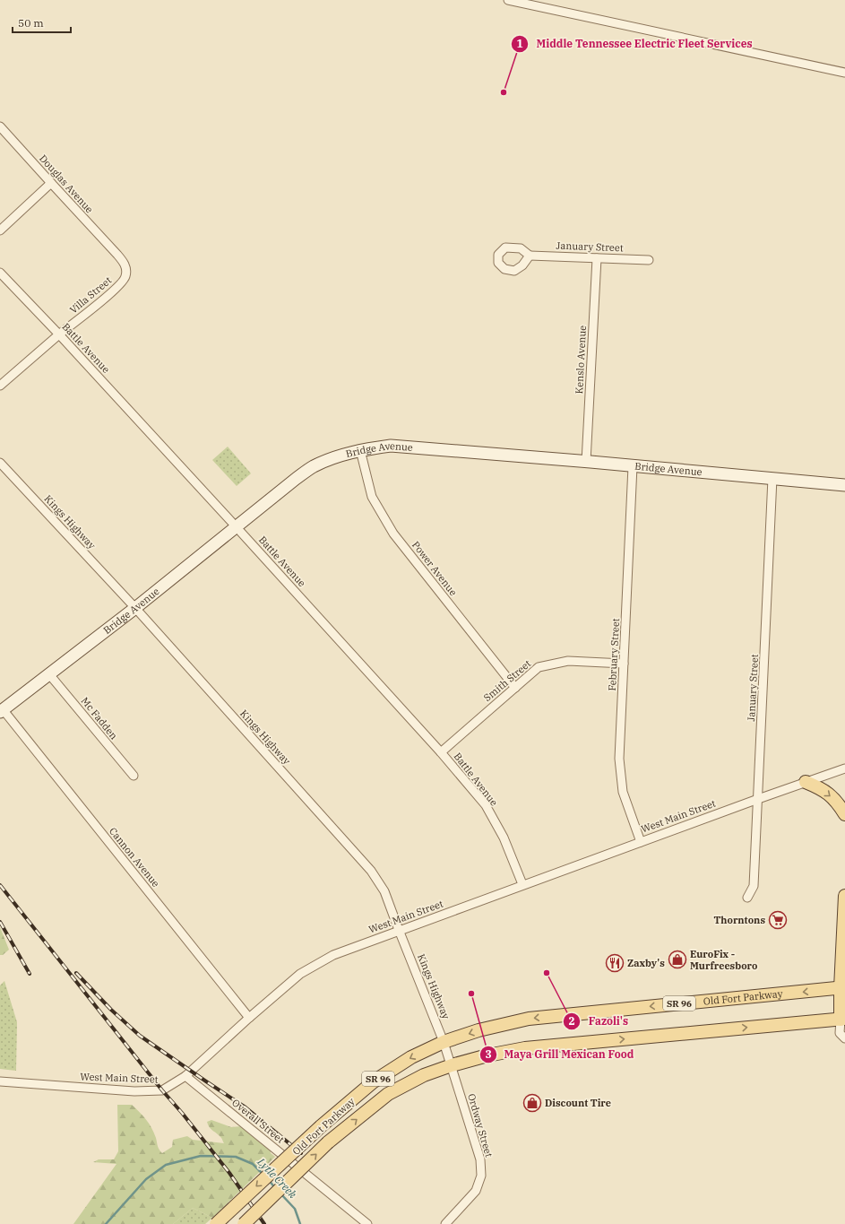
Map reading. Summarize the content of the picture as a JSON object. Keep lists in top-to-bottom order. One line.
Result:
{"streets":{"main road":["Old Fort Parkway","SR 96"],"street":["Douglas Avenue","January Street","Villa Street","Battle Avenue","Kenslo Avenue","Bridge Avenue","Kings Highway","Power Avenue","February Street","Smith Street","Mc Fadden","West Main Street","Cannon Avenue","Overall Street","Ordway Street"]},"crossings":[["Douglas Avenue","Villa Street"],["January Street","Kenslo Avenue"],["January Street","Bridge Avenue"],["January Street","West Main Street"],["Villa Street","Battle Avenue"],["Battle Avenue","Bridge Avenue"],["Battle Avenue","Smith Street"],["Battle Avenue","West Main Street"],["Kenslo Avenue","Bridge Avenue"],["Bridge Avenue","Kings Highway"],["Bridge Avenue","Power Avenue"],["Bridge Avenue","February Street"],["Bridge Avenue","Mc Fadden"],["Bridge Avenue","Cannon Avenue"],["Kings Highway","West Main Street"],["Kings Highway","Old Fort Parkway"],["Kings Highway","Ordway Street"],["Power Avenue","Smith Street"],["February Street","Smith Street"],["February Street","West Main Street"],["West Main Street","Cannon Avenue"],["West Main Street","Overall Street"],["Old Fort Parkway","Ordway Street"]],"water":["Lytle Creek"],"places":{"other":["Middle Tennessee Electric Fleet Services","Fazoli's","Maya Grill Mexican Food"],"supermarket":["Thorntons"],"shop":["EuroFix - Murfreesboro","Discount Tire"],"restaurant":["Zaxby's"]},"scale_bar":"50 m"}
